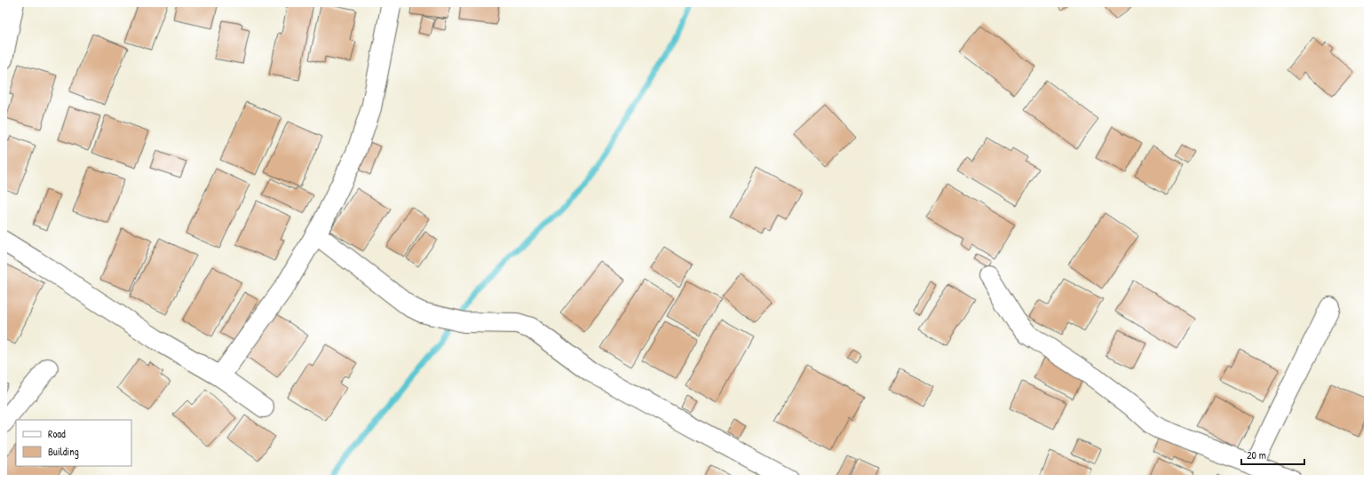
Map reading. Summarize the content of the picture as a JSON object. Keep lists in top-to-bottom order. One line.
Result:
{"legend":["Road","Building"],"scale_bar":"20 m"}
